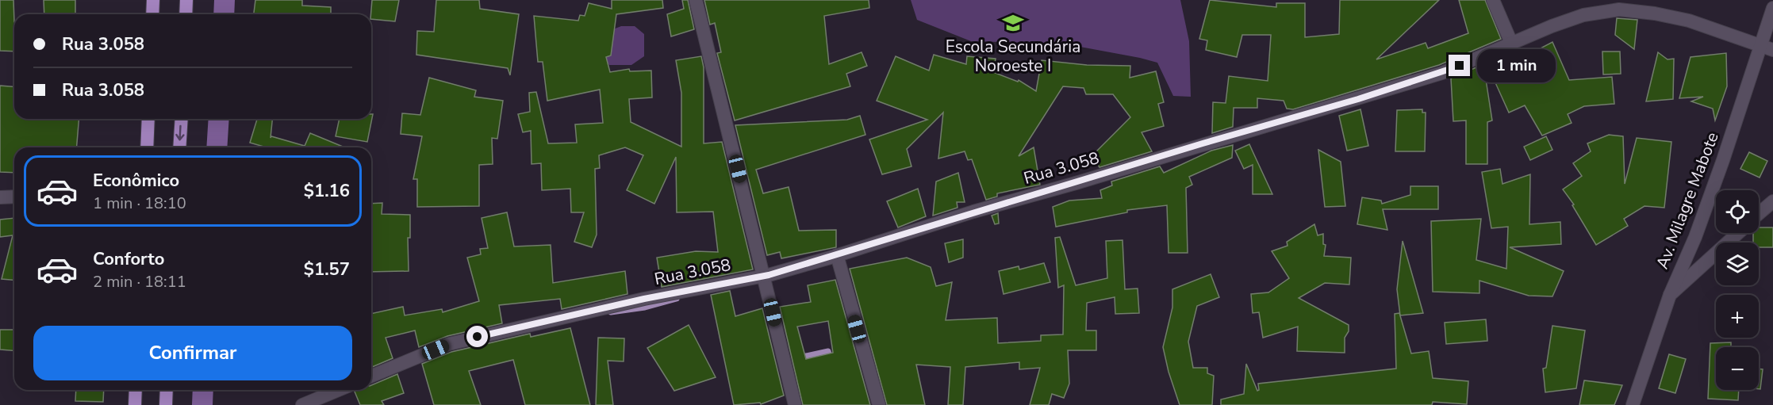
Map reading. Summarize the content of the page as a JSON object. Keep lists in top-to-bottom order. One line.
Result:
{"streets":{"street":["Rua 3.058","Av. Milagre Mabote"]},"crossings":[["Rua 3.058","Av. Milagre Mabote"]],"places":{"school or university":["Escola Secundária Noroeste I"]},"page":{"banner":["Rua 3.058","Rua 3.058"],"bubble":"1 min","list":[{"name":"Econômico","note":"1 min · 18:10","value":"$1.16"},{"name":"Conforto","note":"2 min · 18:11","value":"$1.57"}],"map_buttons":["+","−"],"buttons":"Confirmar"}}
